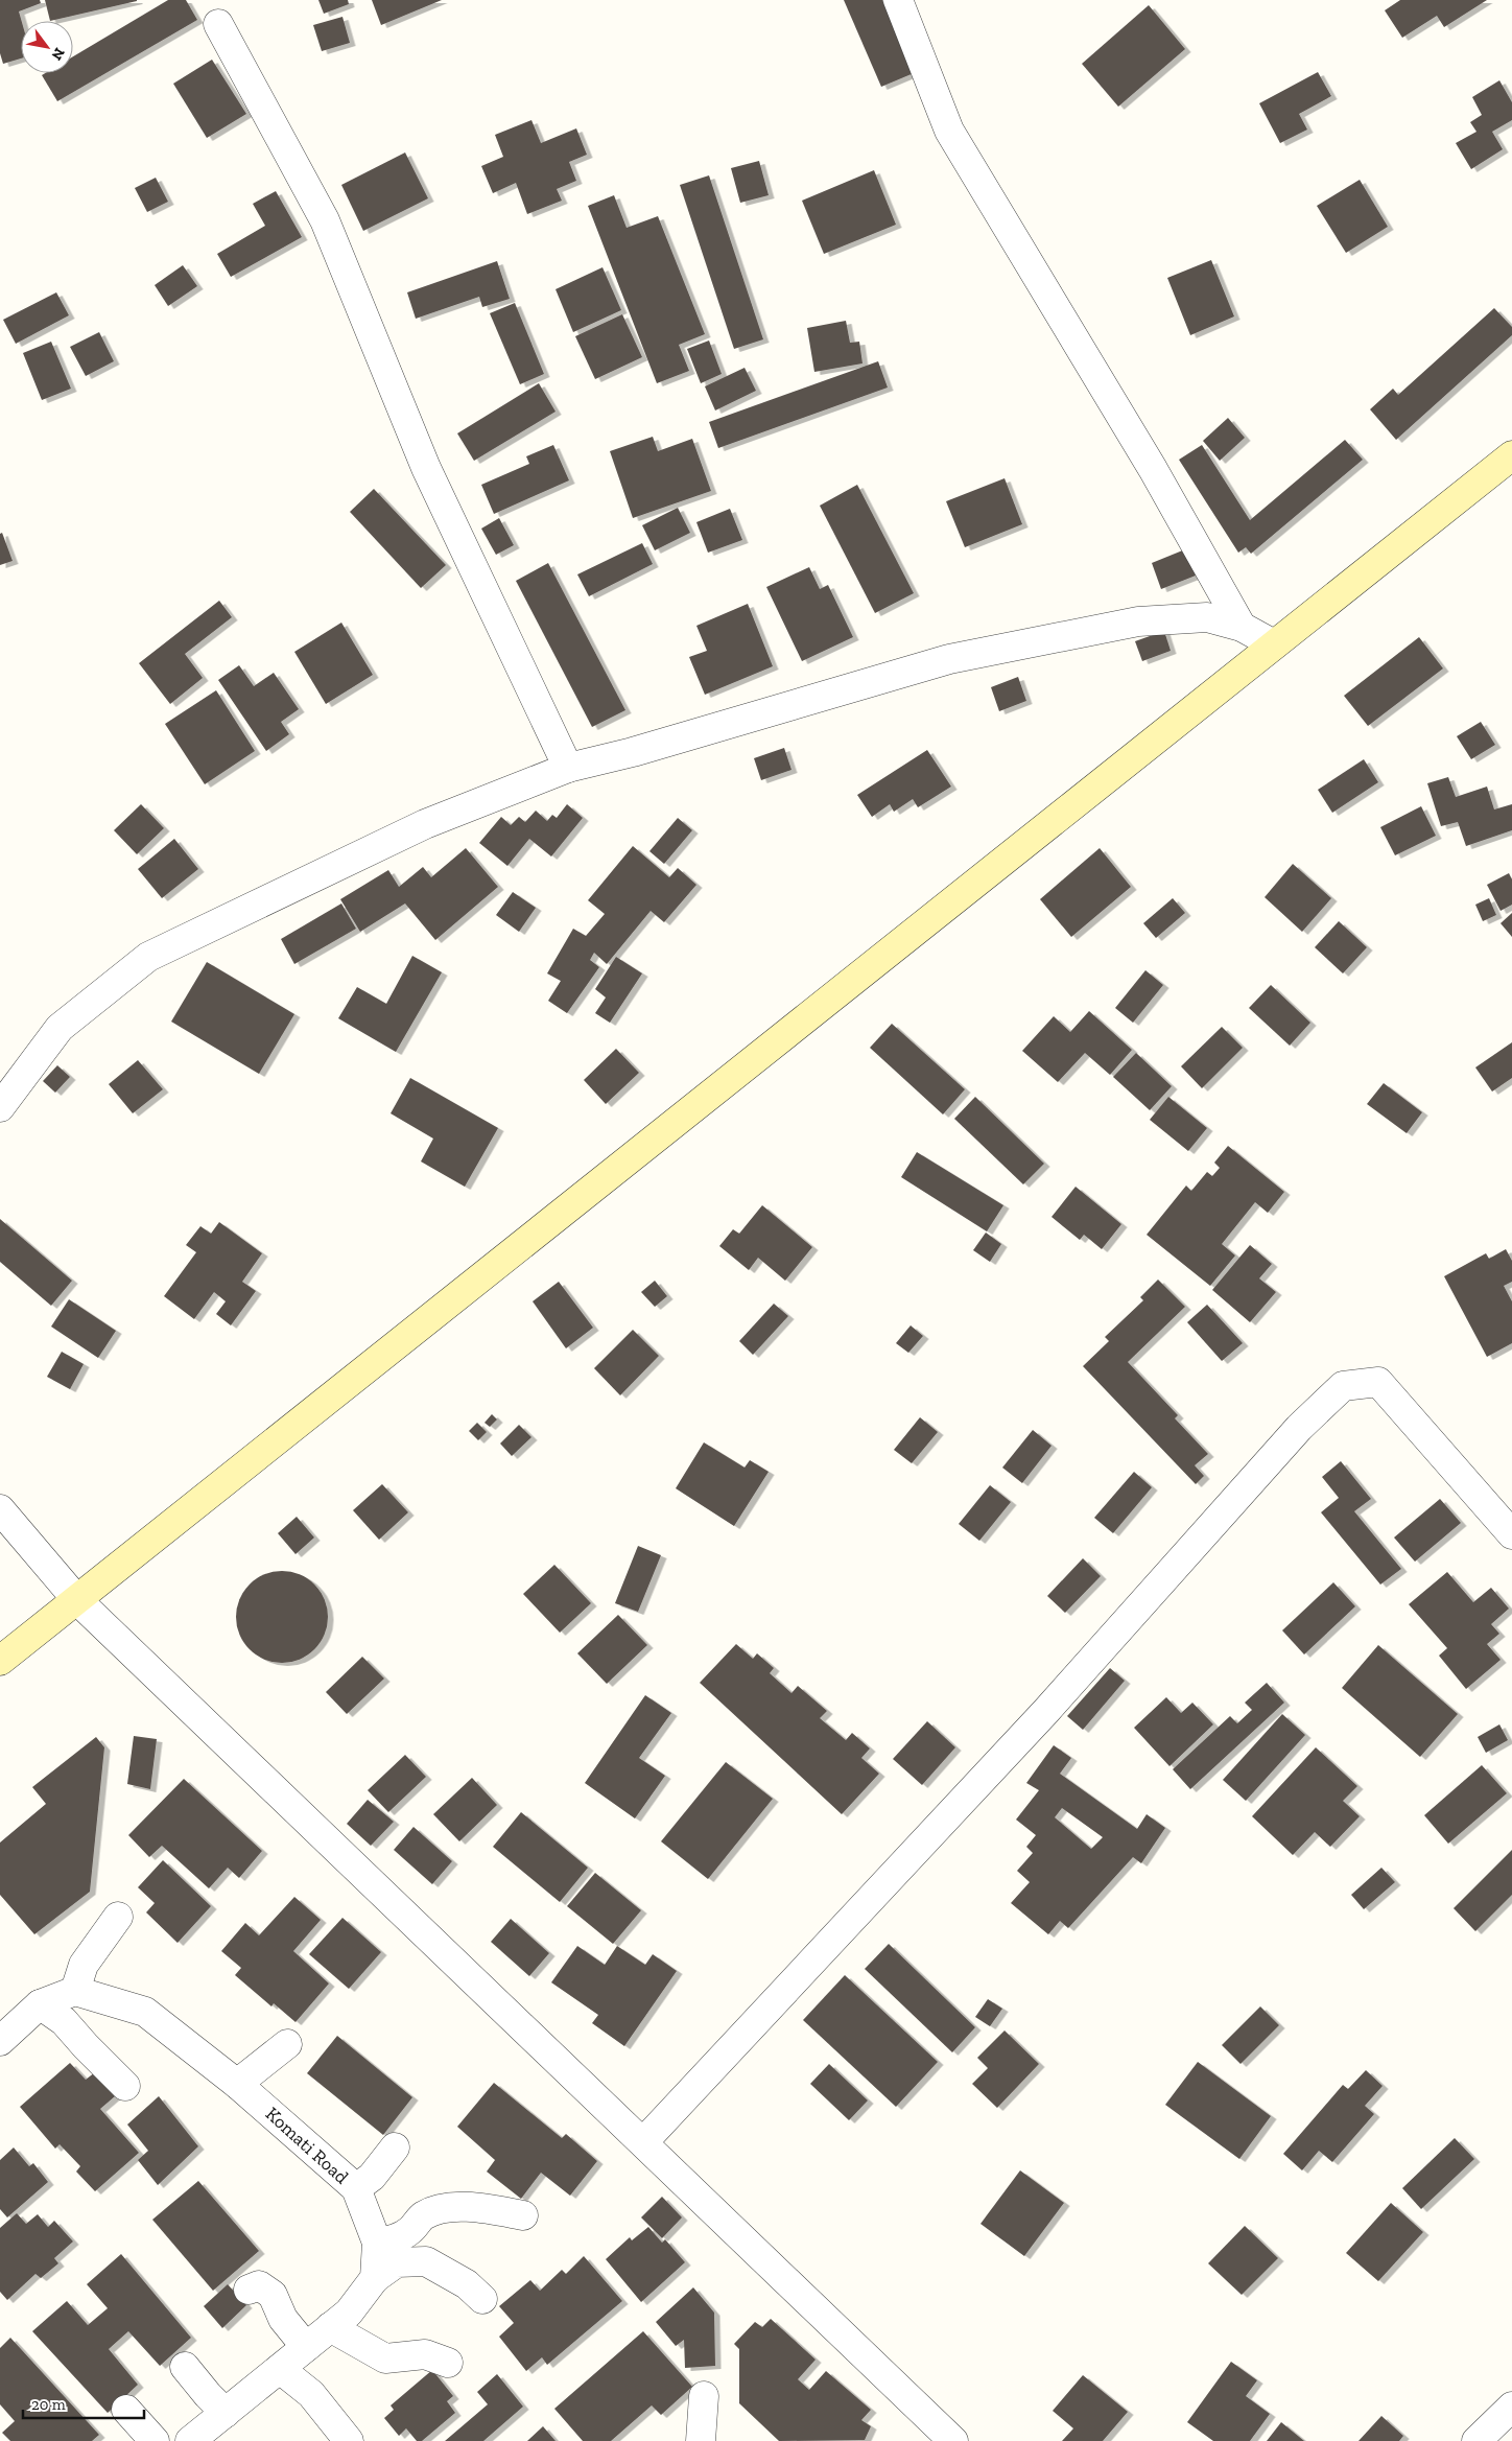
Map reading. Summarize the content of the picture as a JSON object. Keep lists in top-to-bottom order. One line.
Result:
{"streets":{"street":["Komati Road"]},"scale_bar":"20 m","north":"bottom right"}
